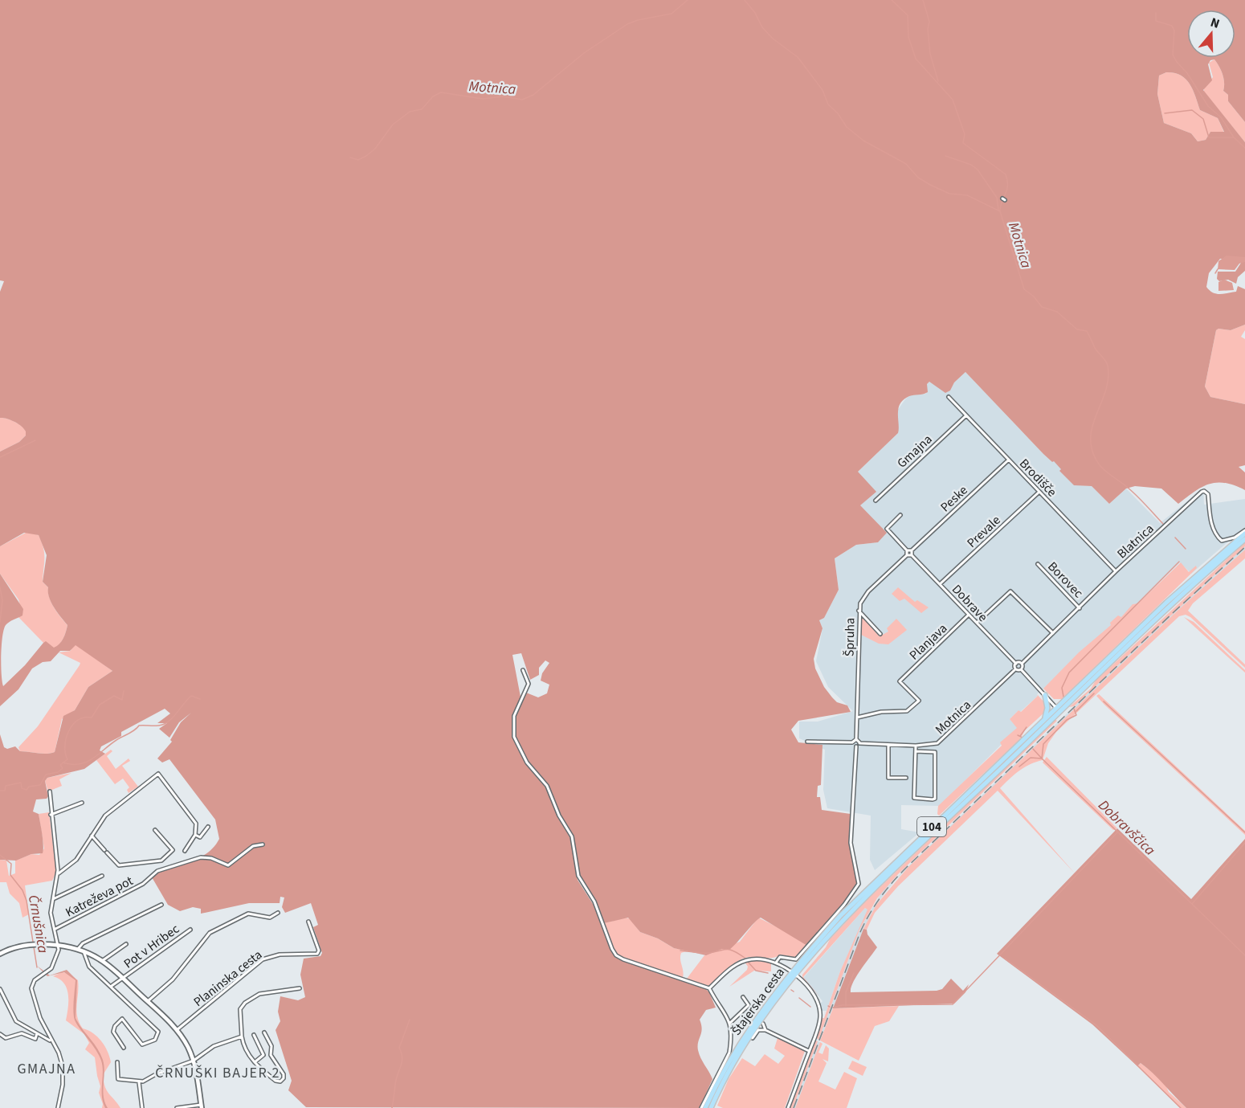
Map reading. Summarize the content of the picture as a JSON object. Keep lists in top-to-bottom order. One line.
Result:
{"streets":{"main road":["104","Štajerska cesta"],"street":["Gmajna","Brodišče","Peske","Prevale","Blatnica","Borovec","Dobrave","Špruha","Planjava","Motnica","Katreževa pot","Pot v Hribec","Planinska cesta"]},"crossings":[["Gmajna","Brodišče"],["Brodišče","Peske"],["Brodišče","Prevale"],["Brodišče","Blatnica"],["Prevale","Dobrave"],["Blatnica","Borovec"],["Blatnica","104"],["Dobrave","Planjava"],["Špruha","Planjava"],["104","Štajerska cesta"]],"districts":["GMAJNA","ČRNUŠKI BAJER 2"],"water":["Motnica","Dobravščica","Črnušnica"],"north":"top"}
